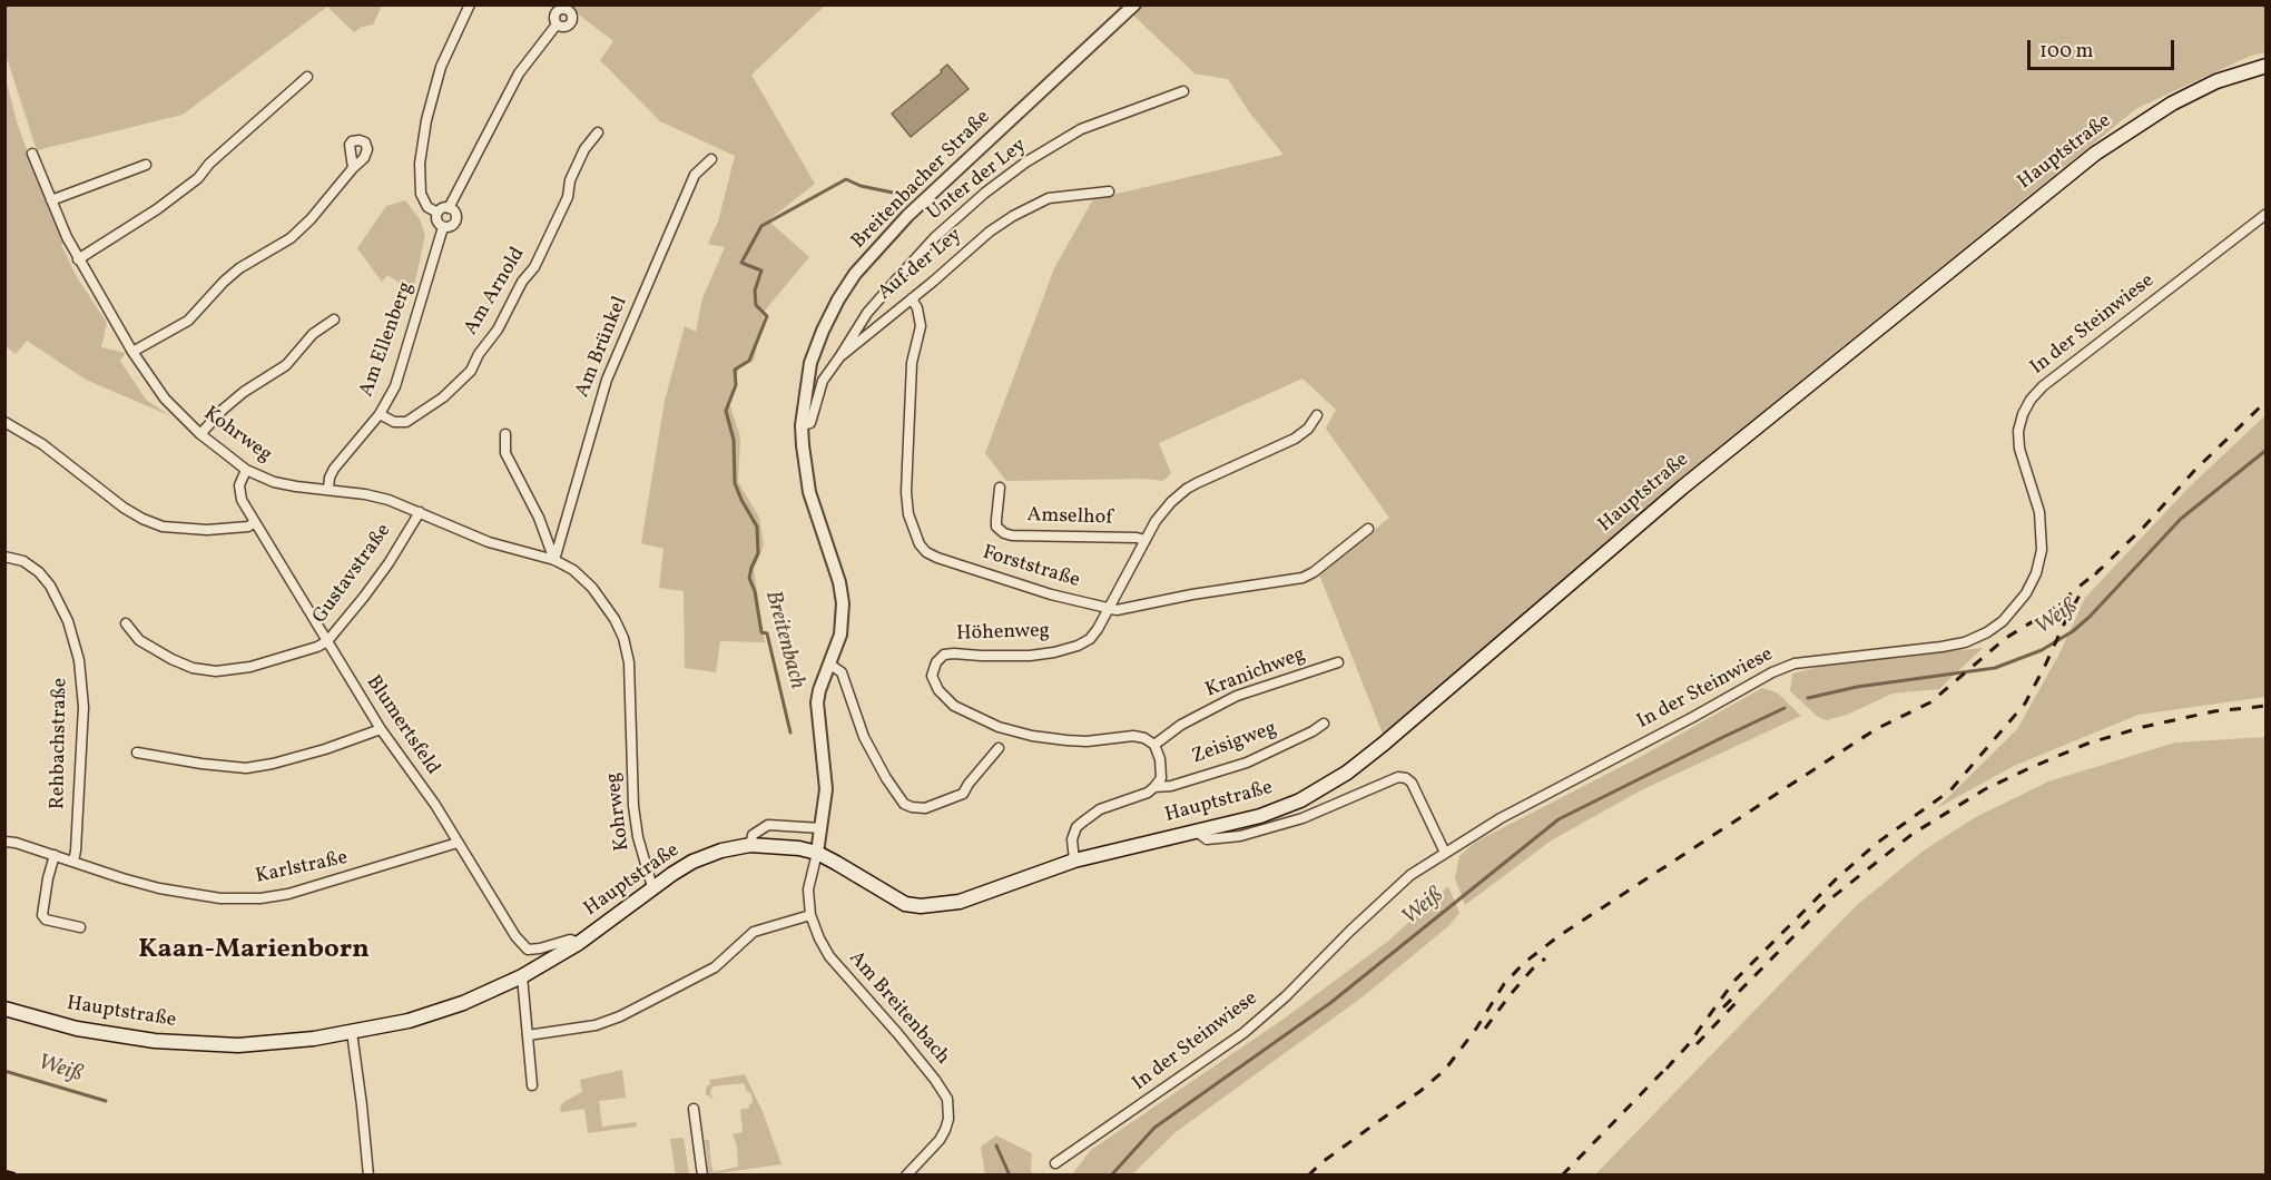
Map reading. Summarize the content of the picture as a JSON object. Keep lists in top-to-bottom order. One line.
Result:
{"streets":{"main road":["Hauptstraße"],"street":["Breitenbacher Straße","Unter der Ley","Auf der Ley","Am Arnold","In der Steinwiese","Am Ellenberg","Am Brünkel","Kohrweg","Amselhof","Forststraße","Gustavstraße","Höhenweg","Kranichweg","Blumertsfeld","Rehbachstraße","Zeisigweg","Karlstraße","Am Breitenbach"]},"crossings":[["Hauptstraße","Breitenbacher Straße"],["Hauptstraße","Kohrweg"],["Hauptstraße","Blumertsfeld"],["Hauptstraße","Am Breitenbach"],["Breitenbacher Straße","Auf der Ley"],["Breitenbacher Straße","Am Breitenbach"],["Unter der Ley","Auf der Ley"],["Auf der Ley","Forststraße"],["Am Arnold","Am Ellenberg"],["Am Ellenberg","Kohrweg"],["Am Brünkel","Kohrweg"],["Kohrweg","Gustavstraße"],["Kohrweg","Blumertsfeld"],["Amselhof","Höhenweg"],["Forststraße","Höhenweg"],["Gustavstraße","Blumertsfeld"],["Höhenweg","Kranichweg"],["Blumertsfeld","Karlstraße"],["Rehbachstraße","Karlstraße"]],"districts":["Kaan-Marienborn"],"water":["Weiß","Breitenbach"],"scale_bar":"100 m"}
